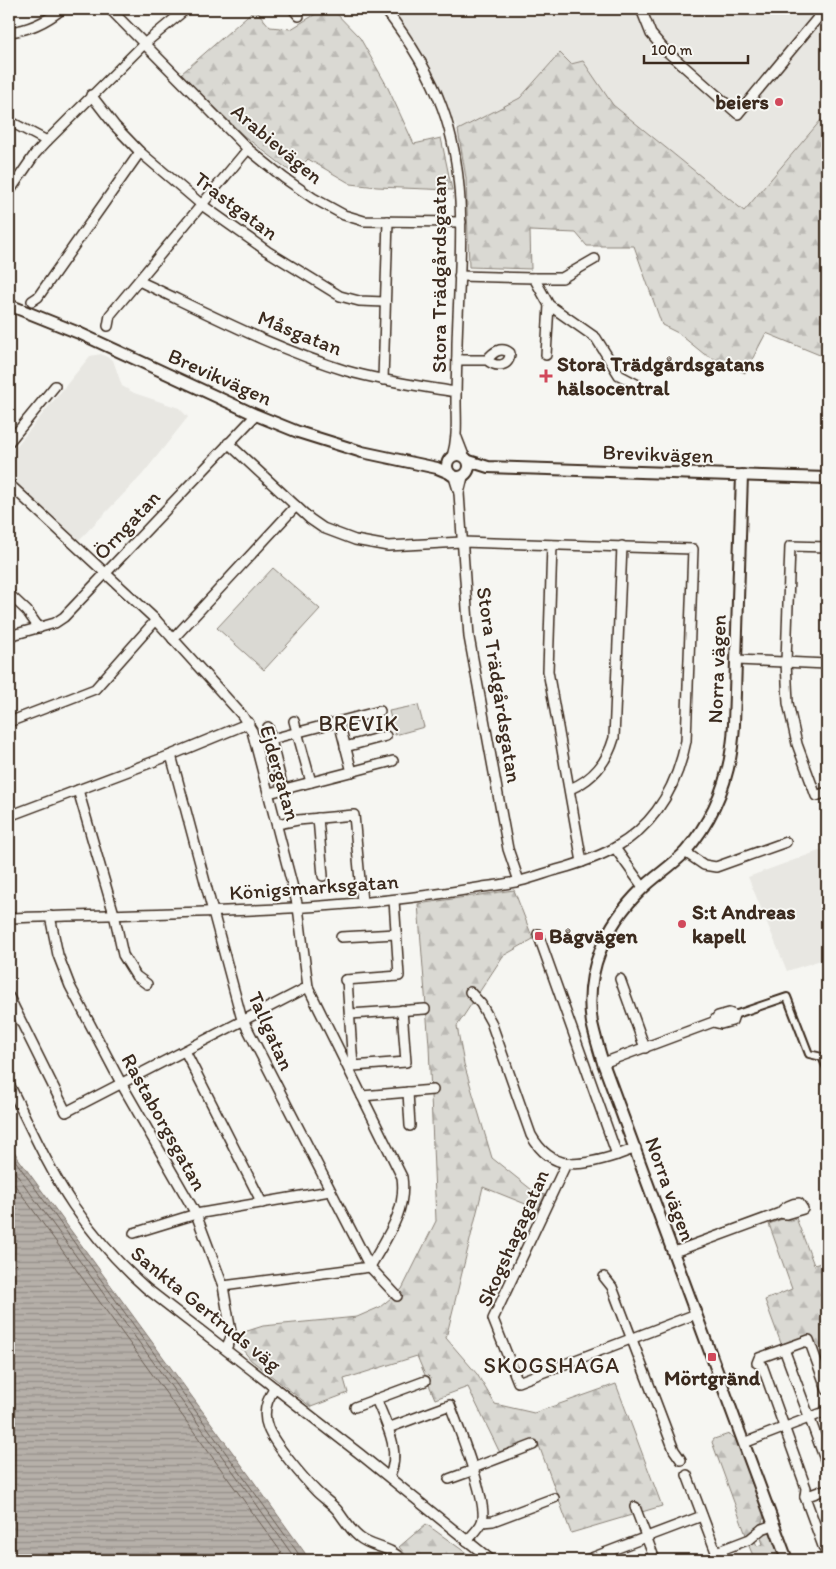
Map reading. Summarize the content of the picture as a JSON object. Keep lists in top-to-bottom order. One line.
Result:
{"streets":{"street":["Arabievägen","Trastgatan","Stora Trädgårdsgatan","Måsgatan","Brevikvägen","Örngatan","Norra vägen","Ejdergatan","Königsmarksgatan","Tallgatan","Rastaborgsgatan","Skogshagagatan","Sankta Gertruds väg"]},"crossings":[["Arabievägen","Stora Trädgårdsgatan"],["Stora Trädgårdsgatan","Måsgatan"],["Stora Trädgårdsgatan","Brevikvägen"],["Stora Trädgårdsgatan","Königsmarksgatan"],["Brevikvägen","Örngatan"],["Brevikvägen","Norra vägen"],["Örngatan","Ejdergatan"],["Norra vägen","Skogshagagatan"],["Ejdergatan","Königsmarksgatan"],["Ejdergatan","Tallgatan"],["Königsmarksgatan","Tallgatan"],["Königsmarksgatan","Rastaborgsgatan"],["Rastaborgsgatan","Sankta Gertruds väg"]],"districts":["BREVIK","SKOGSHAGA"],"places":{"other":["beiers","S:t Andreas kapell"],"health":["Stora Trädgårdsgatans hälsocentral"],"transit":["Bågvägen","Mörtgränd"]},"scale_bar":"100 m"}
